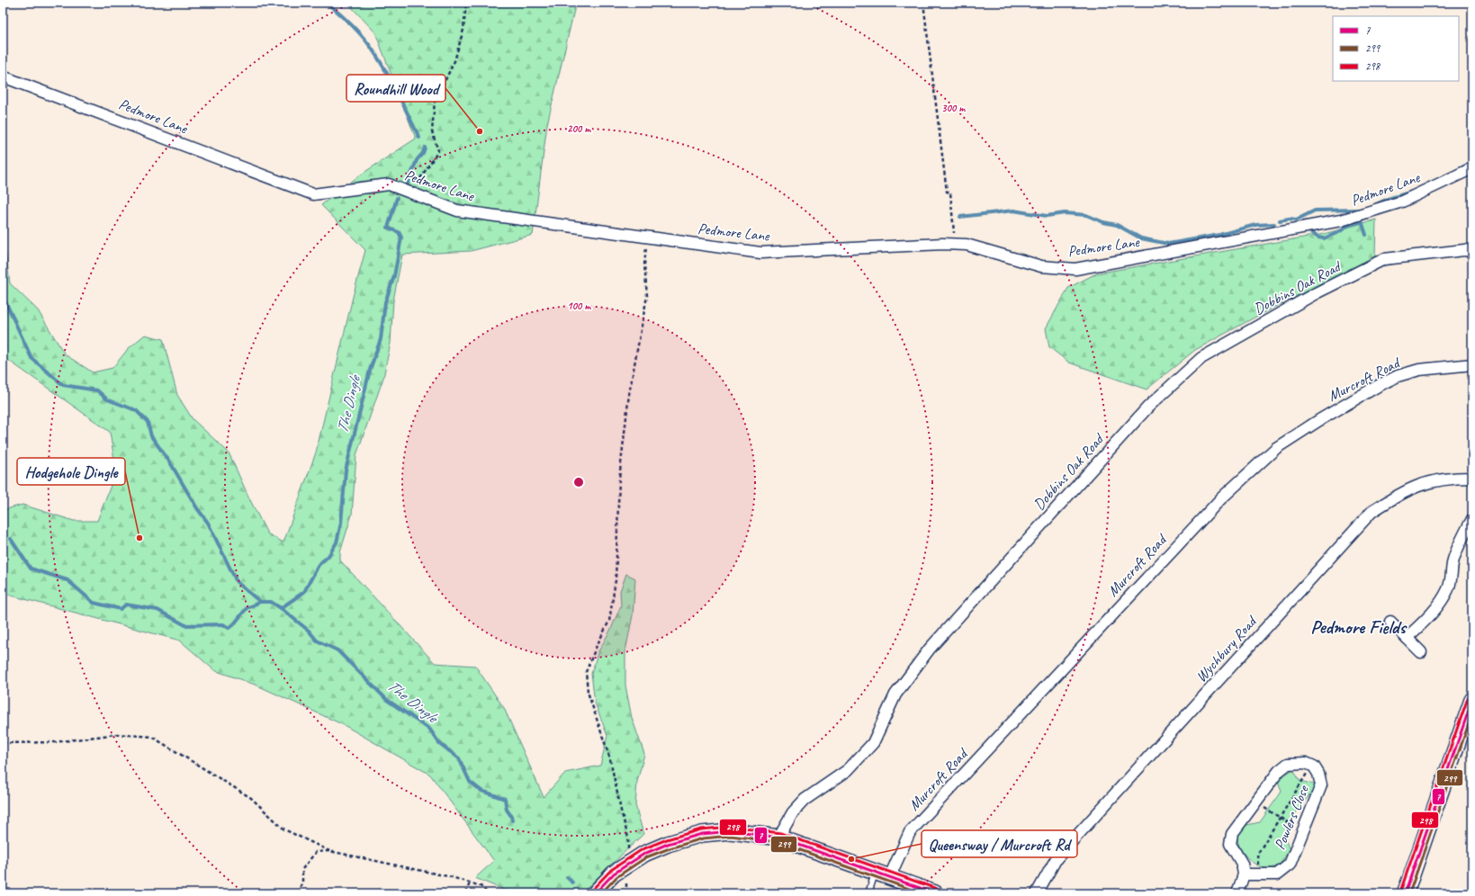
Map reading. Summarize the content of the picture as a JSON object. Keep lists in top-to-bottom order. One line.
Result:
{"streets":{"street":["Pedmore Lane","Dobbins Oak Road","Murcroft Road","Wychbury Road","Powlers Close"]},"districts":["Pedmore Fields"],"water":["The Dingle"],"places":["Roundhill Wood","Hodgehole Dingle","Queensway / Murcroft Rd"],"lines":["transit line 298","transit line 7","transit line 299"],"legend":["7","299","298"],"rings":["300 m","200 m","100 m"]}
